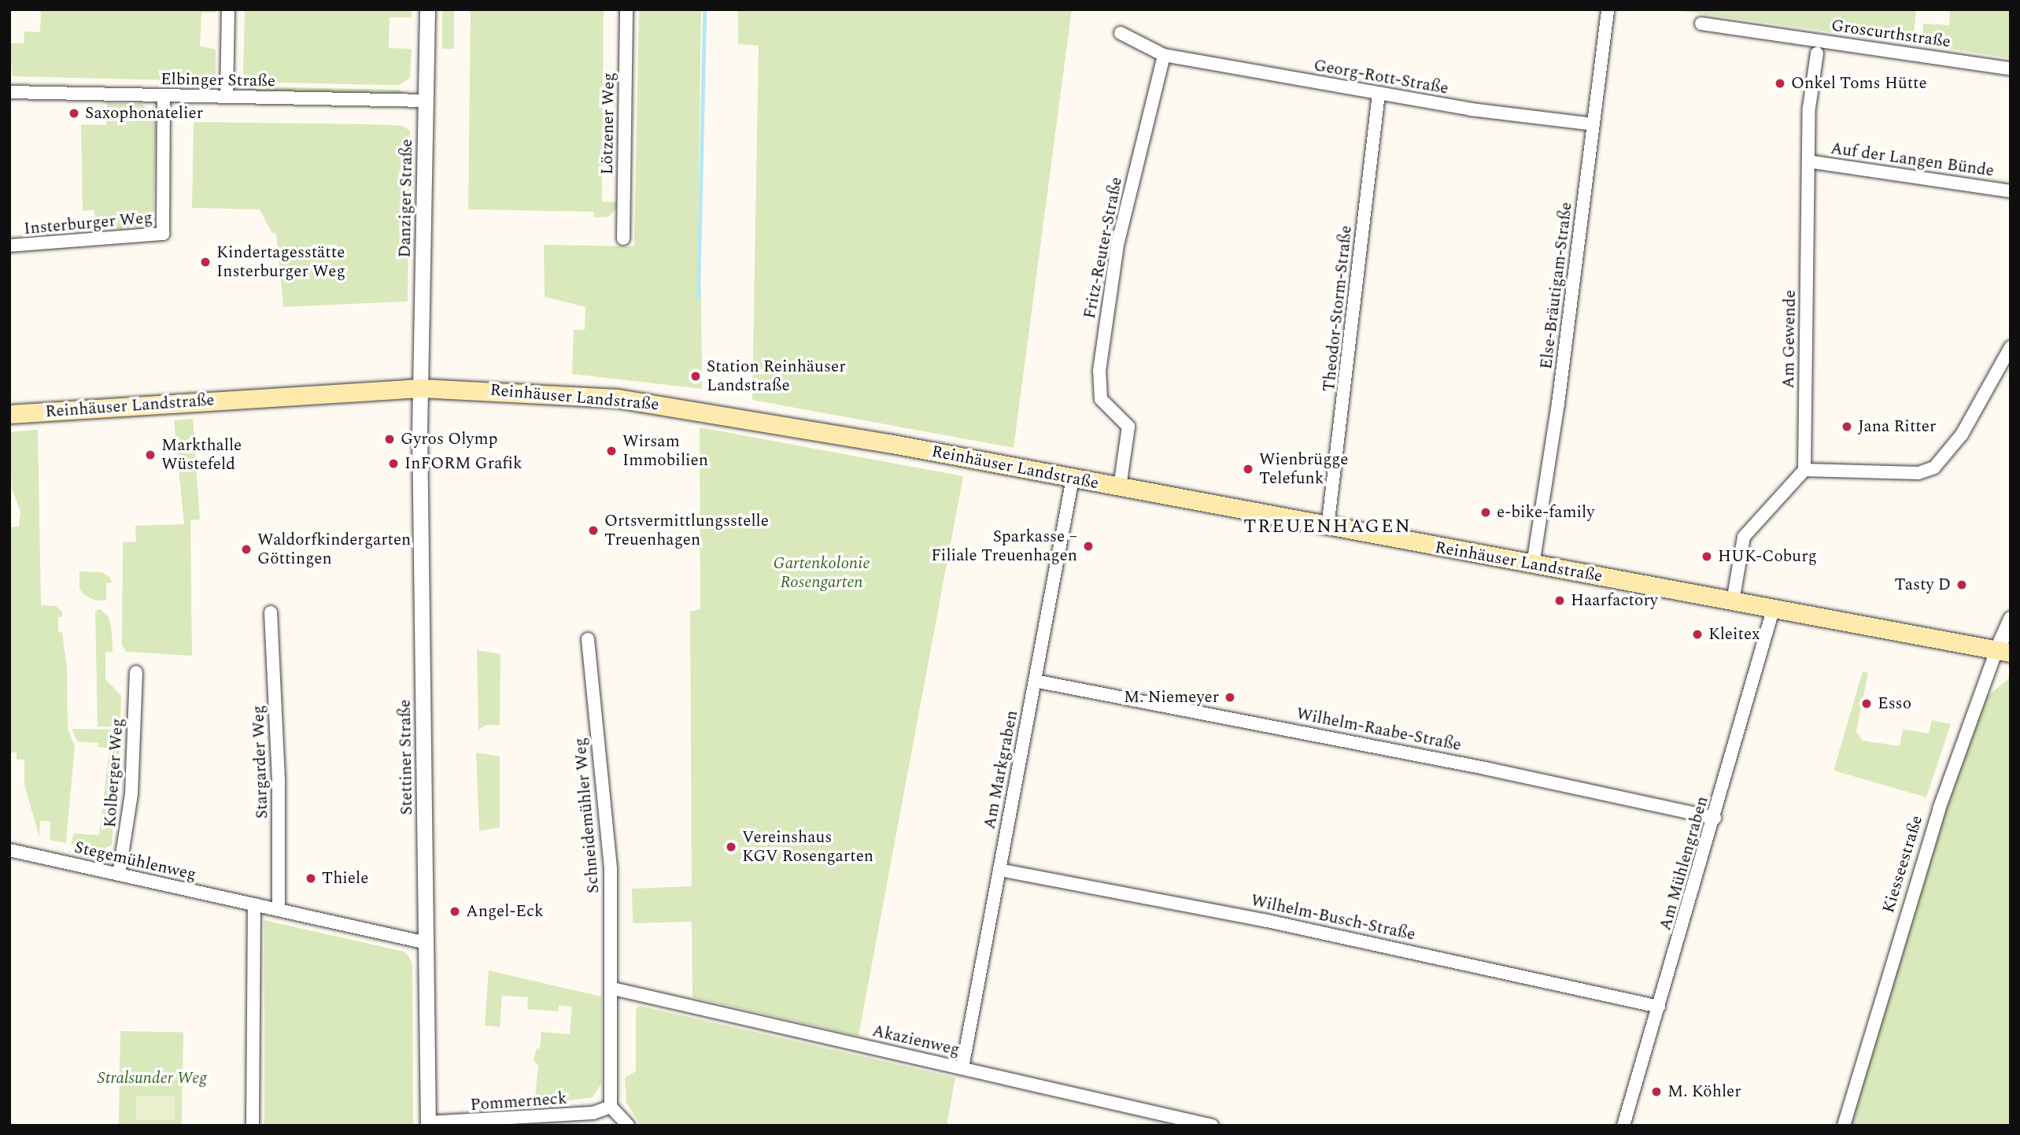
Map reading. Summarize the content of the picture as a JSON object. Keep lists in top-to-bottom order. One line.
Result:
{"streets":{"main road":["Reinhäuser Landstraße"],"street":["Groscurthstraße","Georg-Rott-Straße","Elbinger Straße","Lötzener Weg","Auf der Langen Bünde","Danziger Straße","Insterburger Weg","Fritz-Reuter-Straße","Else-Bräutigam-Straße","Theodor-Storm-Straße","Am Gewende","Wilhelm-Raabe-Straße","Stettiner Straße","Stargarder Weg","Am Markgraben","Kolberger Weg","Schneidemühler Weg","Stegemühlenweg","Am Mühlengraben","Kiesseestraße","Wilhelm-Busch-Straße","Akazienweg","Pommerneck"]},"crossings":[["Georg-Rott-Straße","Fritz-Reuter-Straße"],["Georg-Rott-Straße","Else-Bräutigam-Straße"],["Georg-Rott-Straße","Theodor-Storm-Straße"],["Elbinger Straße","Danziger Straße"],["Elbinger Straße","Insterburger Weg"],["Auf der Langen Bünde","Am Gewende"],["Danziger Straße","Reinhäuser Landstraße"],["Danziger Straße","Stettiner Straße"],["Fritz-Reuter-Straße","Reinhäuser Landstraße"],["Else-Bräutigam-Straße","Reinhäuser Landstraße"],["Theodor-Storm-Straße","Reinhäuser Landstraße"],["Reinhäuser Landstraße","Stettiner Straße"],["Reinhäuser Landstraße","Am Markgraben"],["Reinhäuser Landstraße","Am Mühlengraben"],["Reinhäuser Landstraße","Kiesseestraße"],["Wilhelm-Raabe-Straße","Am Markgraben"],["Wilhelm-Raabe-Straße","Am Mühlengraben"],["Stettiner Straße","Stegemühlenweg"],["Stettiner Straße","Pommerneck"],["Stargarder Weg","Stegemühlenweg"],["Am Markgraben","Wilhelm-Busch-Straße"],["Am Markgraben","Akazienweg"],["Kolberger Weg","Stegemühlenweg"],["Schneidemühler Weg","Akazienweg"],["Am Mühlengraben","Wilhelm-Busch-Straße"]],"districts":["TREUENHAGEN"],"parks":["Gartenkolonie Rosengarten","Stralsunder Weg"],"places":["Onkel Toms Hütte","Saxophonatelier","Kindertagesstätte Insterburger Weg","Station Reinhäuser Landstraße","Jana Ritter","Gyros Olymp","Wirsam Immobilien","Markthalle Wüstefeld","InFORM Grafik","Wienbrügge Telefunk","e-bike-family","Ortsvermittlungsstelle Treuenhagen","Sparkasse – Filiale Treuenhagen","Waldorfkindergarten Göttingen","HUK-Coburg","Tasty D","Haarfactory","Kleitex","M. Niemeyer","Esso","Vereinshaus KGV Rosengarten","Thiele","Angel-Eck","M. Köhler"]}
